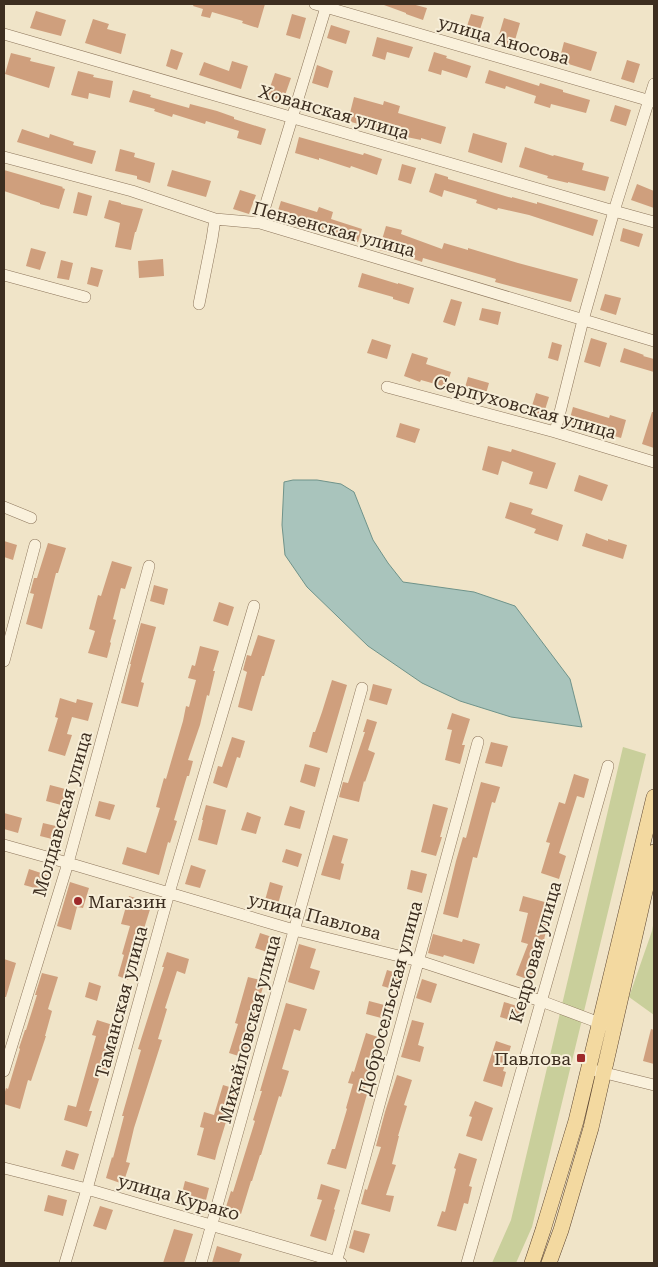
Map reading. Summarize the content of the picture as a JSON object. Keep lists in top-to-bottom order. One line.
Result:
{"streets":{"street":["улица Аносова","Хованская улица","Пензенская улица","Серпуховская улица","Молдавская улица","улица Павлова","Кедровая улица","Добросельская улица","Таманская улица","Михайловская улица","улица Курако"]},"crossings":[["Молдавская улица","улица Павлова"],["улица Павлова","Кедровая улица"],["улица Павлова","Добросельская улица"],["улица Павлова","Таманская улица"],["улица Павлова","Михайловская улица"],["Добросельская улица","улица Курако"],["Таманская улица","улица Курако"],["Михайловская улица","улица Курако"]],"places":{"other":["Магазин"],"transit":["Павлова"]}}
